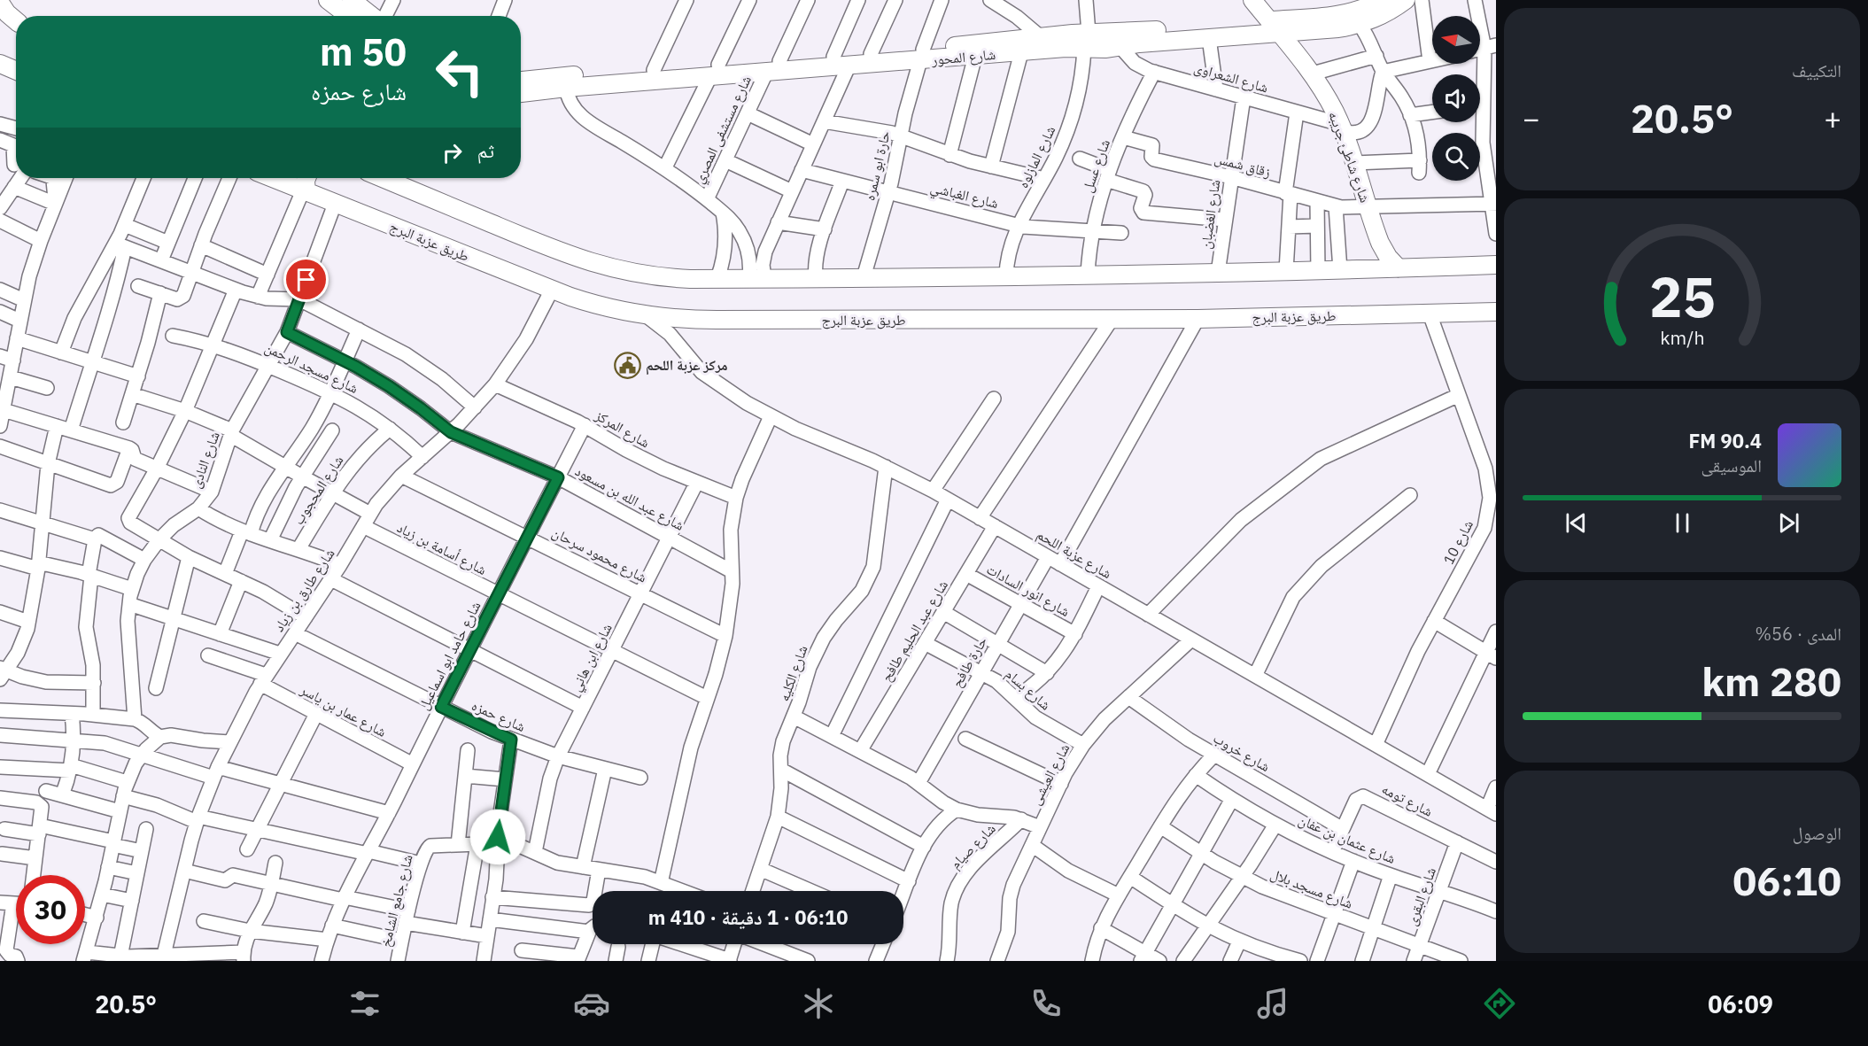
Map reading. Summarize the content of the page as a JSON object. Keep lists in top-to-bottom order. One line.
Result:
{"streets":{"street":["شارع المحور","شارع الشعراوى","شارع مستشفى المصري","شارع المازلوه","شارع شاطئ جريبه","زقاق شمس","حارة ابو سمره","شارع عسل","شارع الغباشي","شارع الغضبان","طريق عزبة البرج","شارع مسجد الرحمن","شارع المركز","شارع النادى","شارع المحجوب","شارع عبد الله بن مسعود","شارع 10","شارع أسامة بن زياد","شارع عزبة اللحم","شارع محمود سرحان","شارع طارق بن زياد","شارع انور السادات","شارع عبد الحليم طافح","شارع حامد ابو اسماعيل","شارع ابن هاني","حارة طافح","شارع الكليه","شارع بسام","شارع عمار بن ياسر","شارع حمزه","شارع خروب","شارع العيشى","شارع تومه","شارع عثمان بن عفان","شارع صيام","شارع مسجد بلال","شارع البقرى","شارع جامع الشامخ"]},"crossings":[["شارع المحور","شارع الشعراوى"],["شارع المحور","شارع مستشفى المصري"],["شارع المحور","شارع المازلوه"],["شارع المحور","شارع شاطئ جريبه"],["شارع المحور","حارة ابو سمره"],["شارع الشعراوى","شارع شاطئ جريبه"],["شارع الشعراوى","شارع عسل"],["شارع الشعراوى","شارع الغضبان"],["شارع المازلوه","شارع الغباشي"],["شارع شاطئ جريبه","زقاق شمس"],["زقاق شمس","شارع عسل"],["زقاق شمس","شارع الغضبان"],["حارة ابو سمره","شارع الغباشي"],["شارع عسل","شارع الغباشي"],["طريق عزبة البرج","شارع النادى"],["طريق عزبة البرج","شارع 10"],["طريق عزبة البرج","شارع عزبة اللحم"],["طريق عزبة البرج","شارع طارق بن زياد"],["شارع مسجد الرحمن","شارع النادى"],["شارع مسجد الرحمن","شارع المحجوب"],["شارع مسجد الرحمن","شارع طارق بن زياد"],["شارع المركز","شارع طارق بن زياد"],["شارع المركز","شارع حامد ابو اسماعيل"],["شارع المركز","شارع ابن هاني"],["شارع النادى","شارع عبد الله بن مسعود"],["شارع عبد الله بن مسعود","شارع طارق بن زياد"],["شارع عبد الله بن مسعود","شارع حامد ابو اسماعيل"],["شارع عبد الله بن مسعود","شارع ابن هاني"],["شارع 10","شارع عزبة اللحم"],["شارع أسامة بن زياد","شارع طارق بن زياد"],["شارع أسامة بن زياد","شارع حامد ابو اسماعيل"],["شارع أسامة بن زياد","شارع ابن هاني"],["شارع عزبة اللحم","شارع عبد الحليم طافح"],["شارع عزبة اللحم","حارة طافح"],["شارع عزبة اللحم","شارع الكليه"],["شارع عزبة اللحم","شارع العيشى"],["شارع محمود سرحان","شارع طارق بن زياد"],["شارع محمود سرحان","شارع حامد ابو اسماعيل"],["شارع محمود سرحان","شارع ابن هاني"],["شارع طارق بن زياد","شارع عمار بن ياسر"],["شارع طارق بن زياد","شارع حمزه"],["شارع انور السادات","شارع عبد الحليم طافح"],["شارع انور السادات","حارة طافح"],["شارع عبد الحليم طافح","شارع بسام"],["شارع حامد ابو اسماعيل","شارع عمار بن ياسر"],["شارع حامد ابو اسماعيل","شارع حمزه"],["شارع ابن هاني","شارع حمزه"],["حارة طافح","شارع بسام"],["شارع بسام","شارع العيشى"],["شارع خروب","شارع العيشى"],["شارع خروب","شارع تومه"],["شارع تومه","شارع عثمان بن عفان"],["شارع تومه","شارع البقرى"],["شارع عثمان بن عفان","شارع البقرى"],["شارع مسجد بلال","شارع البقرى"]],"places":{"public building":["مركز عزبة اللحم"]},"north":"left","page":{"tile":["التكييف",["المدى · 56%","280 km"],["الوصول","06:10"]],"turn":["50 m","شارع حمزه"],"heat":["−","20.5°","+"],"then":"ثم","song":["90.4 FM","الموسيقى"],"limit":"30","trip":"06:10 · 1 دقيقة · 410 m","tabs":["06:09","20.5°"],"gauge":["25","km/h"]}}
